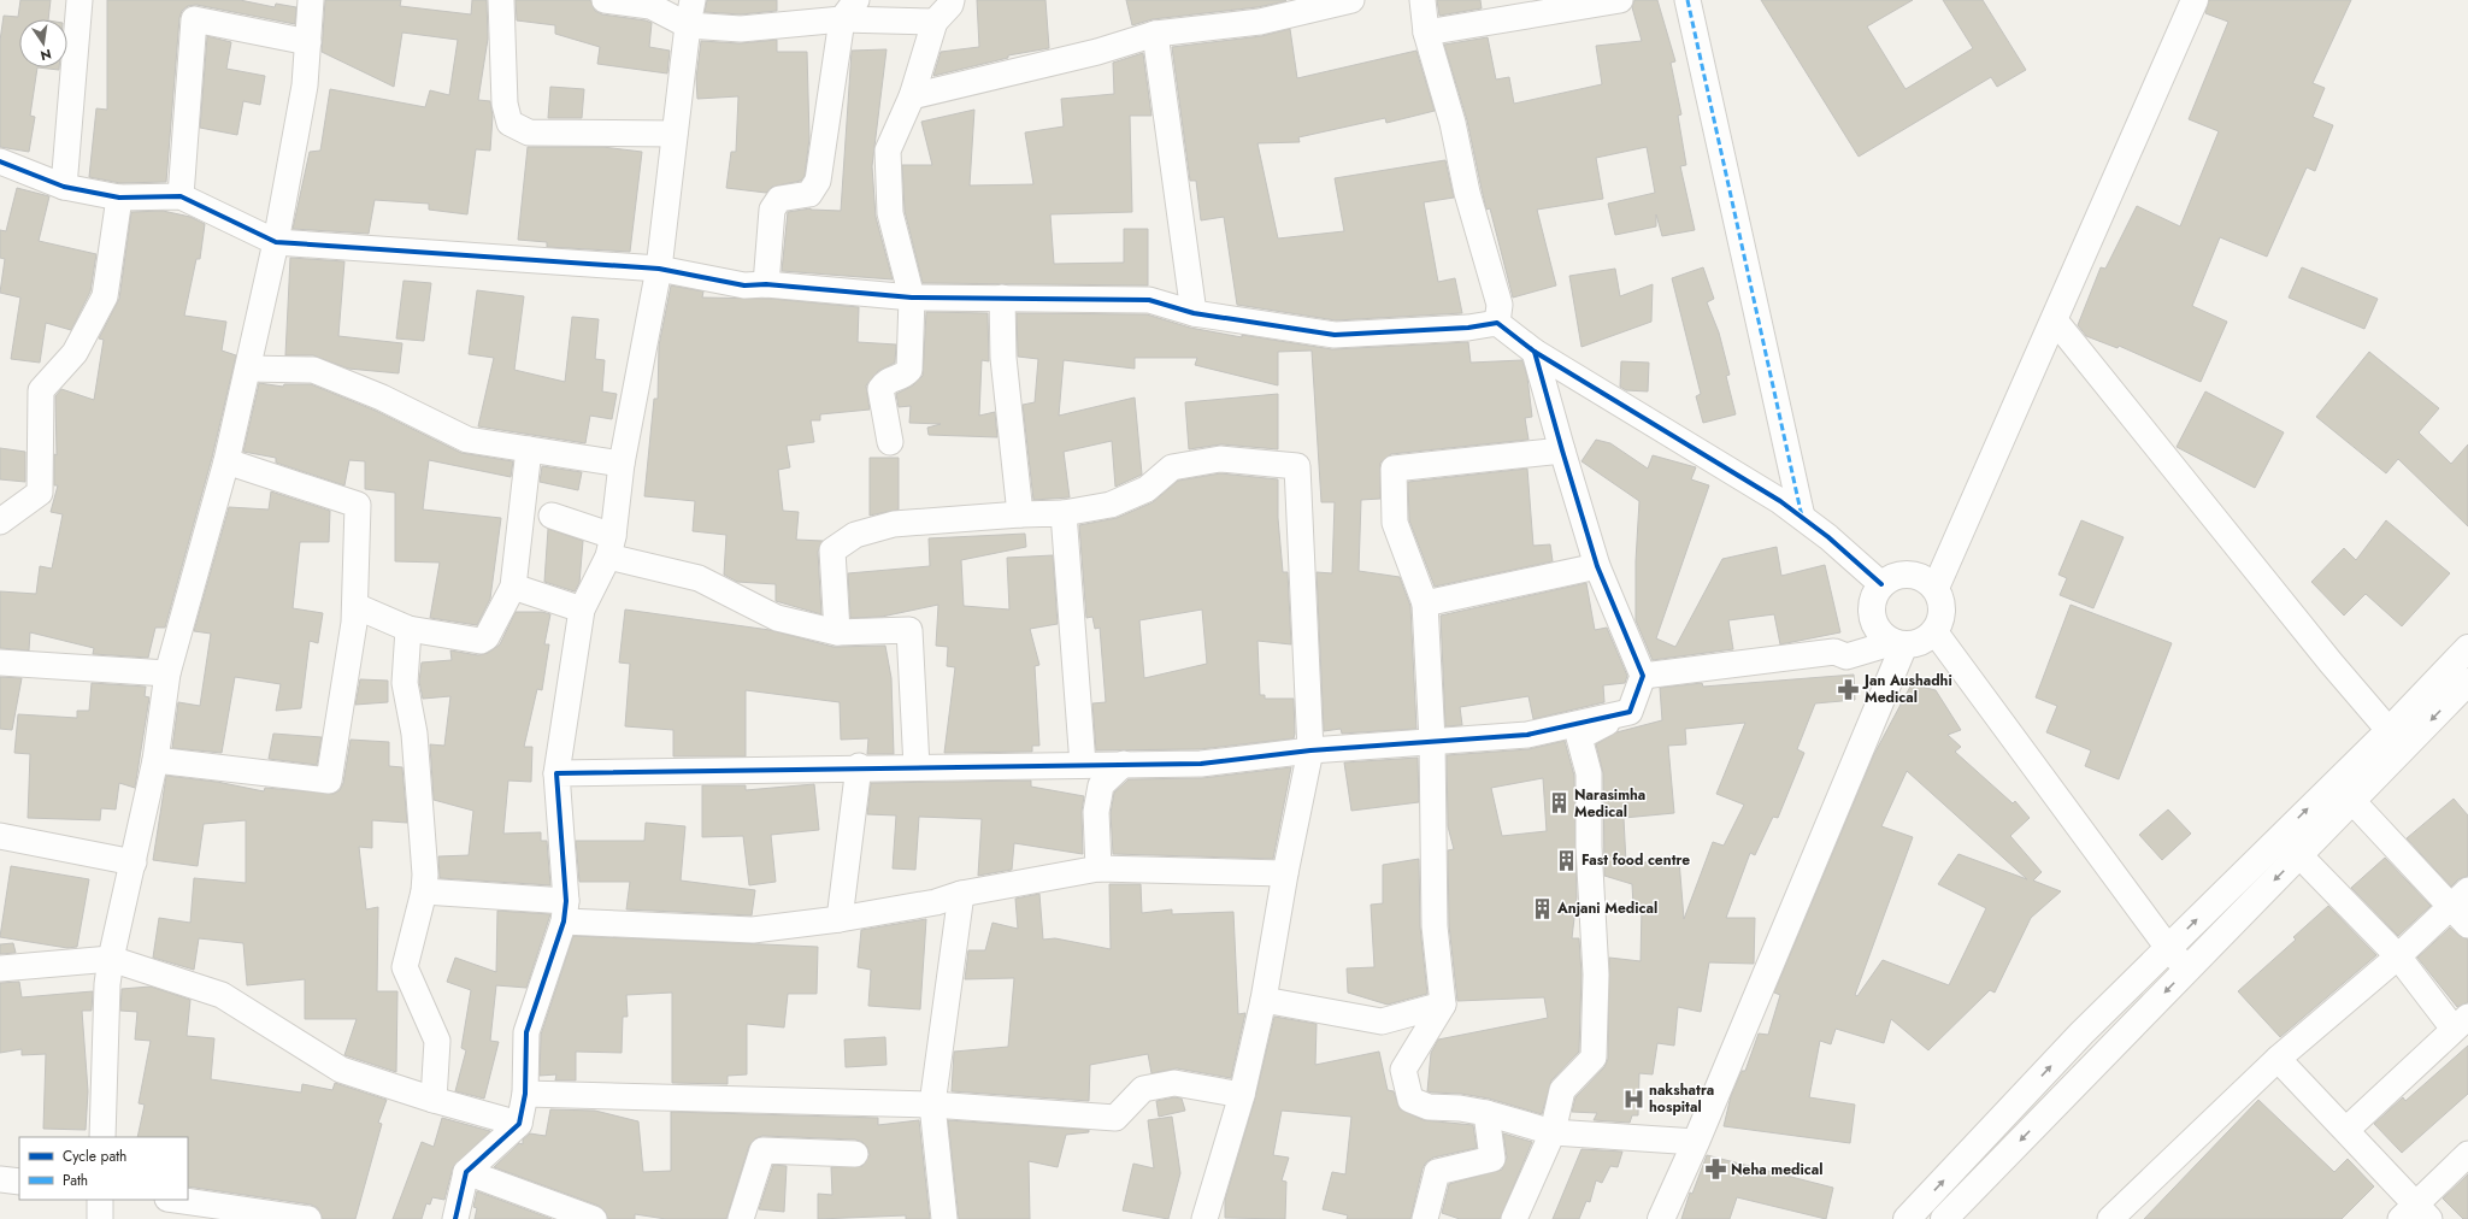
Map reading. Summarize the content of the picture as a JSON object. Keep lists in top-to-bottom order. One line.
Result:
{"places":{"pharmacy":["Jan Aushadhi Medical","Neha medical"],"building":["Narasimha Medical","Fast food centre","Anjani Medical"],"hospital":["nakshatra hospital"]},"legend":["Cycle path","Path"],"north":"bottom"}
